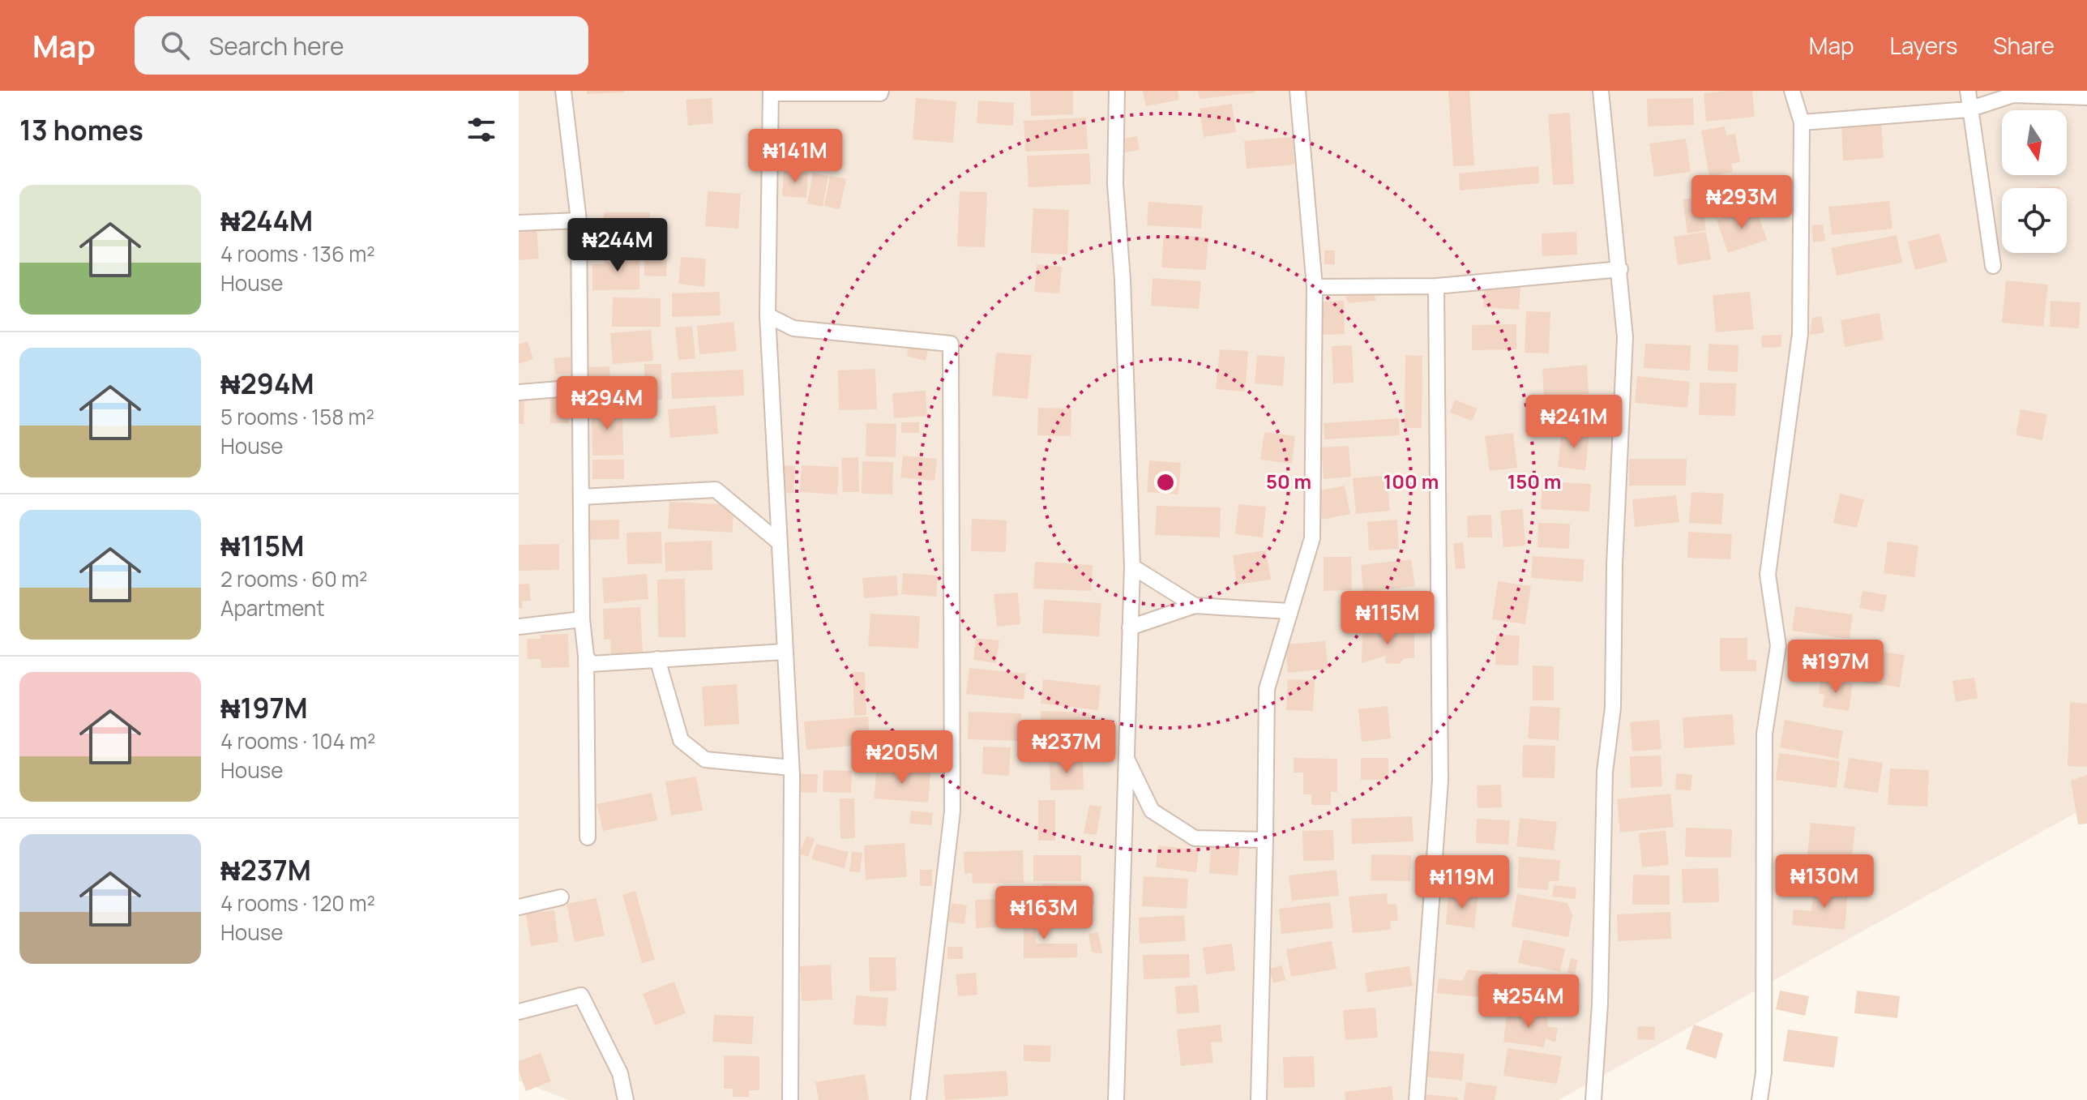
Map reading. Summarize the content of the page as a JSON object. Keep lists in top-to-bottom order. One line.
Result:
{"north":"bottom","page":{"header":"Map","search":"Search here","nav":["Map","Layers","Share"],"heading":"13 homes","price":["₦141M","₦293M","₦244M","₦294M","₦241M","₦115M","₦197M","₦237M","₦205M","₦130M","₦119M","₦163M","₦254M"],"list":[{"name":"₦244M","note":"4 rooms · 136 m² · House"},{"name":"₦294M","note":"5 rooms · 158 m² · House"},{"name":"₦115M","note":"2 rooms · 60 m² · Apartment"},{"name":"₦197M","note":"4 rooms · 104 m² · House"},{"name":"₦237M","note":"4 rooms · 120 m² · House"}]},"rings":["50 m","100 m","150 m"]}
